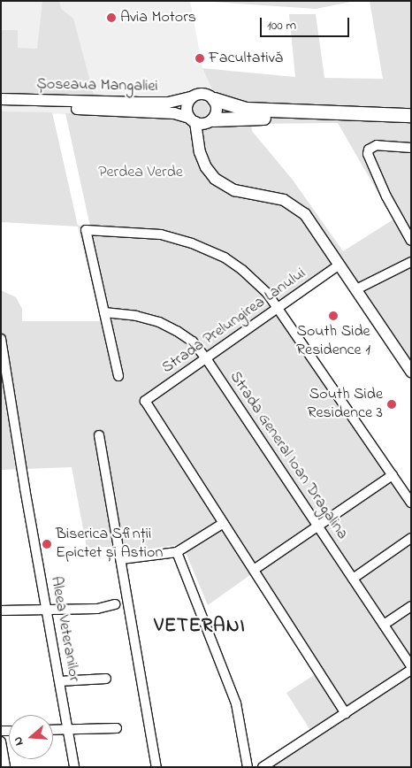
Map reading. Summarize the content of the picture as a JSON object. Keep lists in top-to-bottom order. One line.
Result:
{"streets":{"main road":["Șoseaua Mangaliei"],"street":["Strada Prelungirea Lanului","Strada General Ioan Dragalina","Aleea Veteranilor"]},"crossings":[["Strada Prelungirea Lanului","Strada General Ioan Dragalina"]],"districts":["VETERANI"],"parks":["Perdea Verde"],"places":["Avia Motors","Facultativă","South Side Residence 1","South Side Residence 3","Biserica Sfinții Epictet și Astion"],"scale_bar":"100 m","north":"left"}
